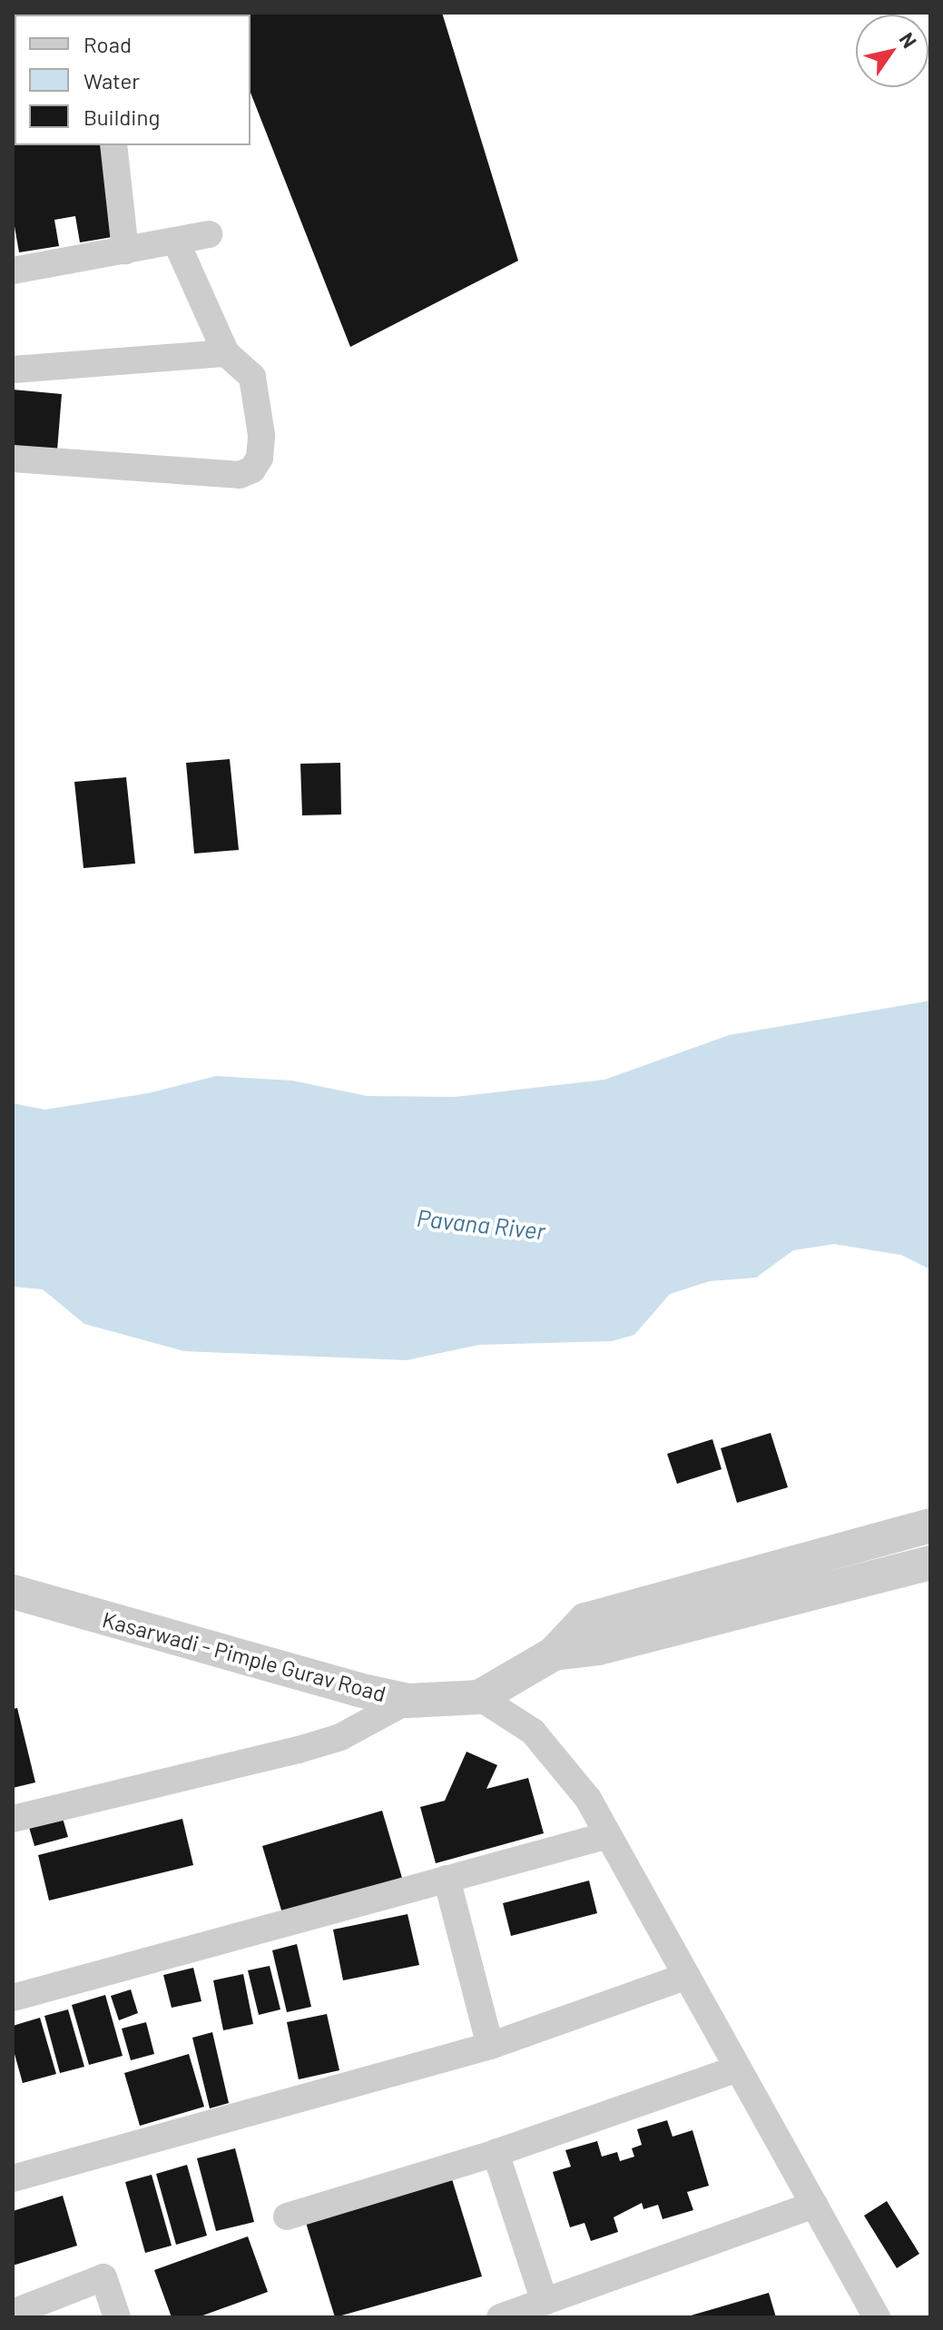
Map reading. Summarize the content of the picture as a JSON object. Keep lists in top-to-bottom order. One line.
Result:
{"streets":{"street":["Kasarwadi - Pimple Gurav Road"]},"water":["Pavana River"],"legend":["Road","Water","Building"],"north":"top right"}
